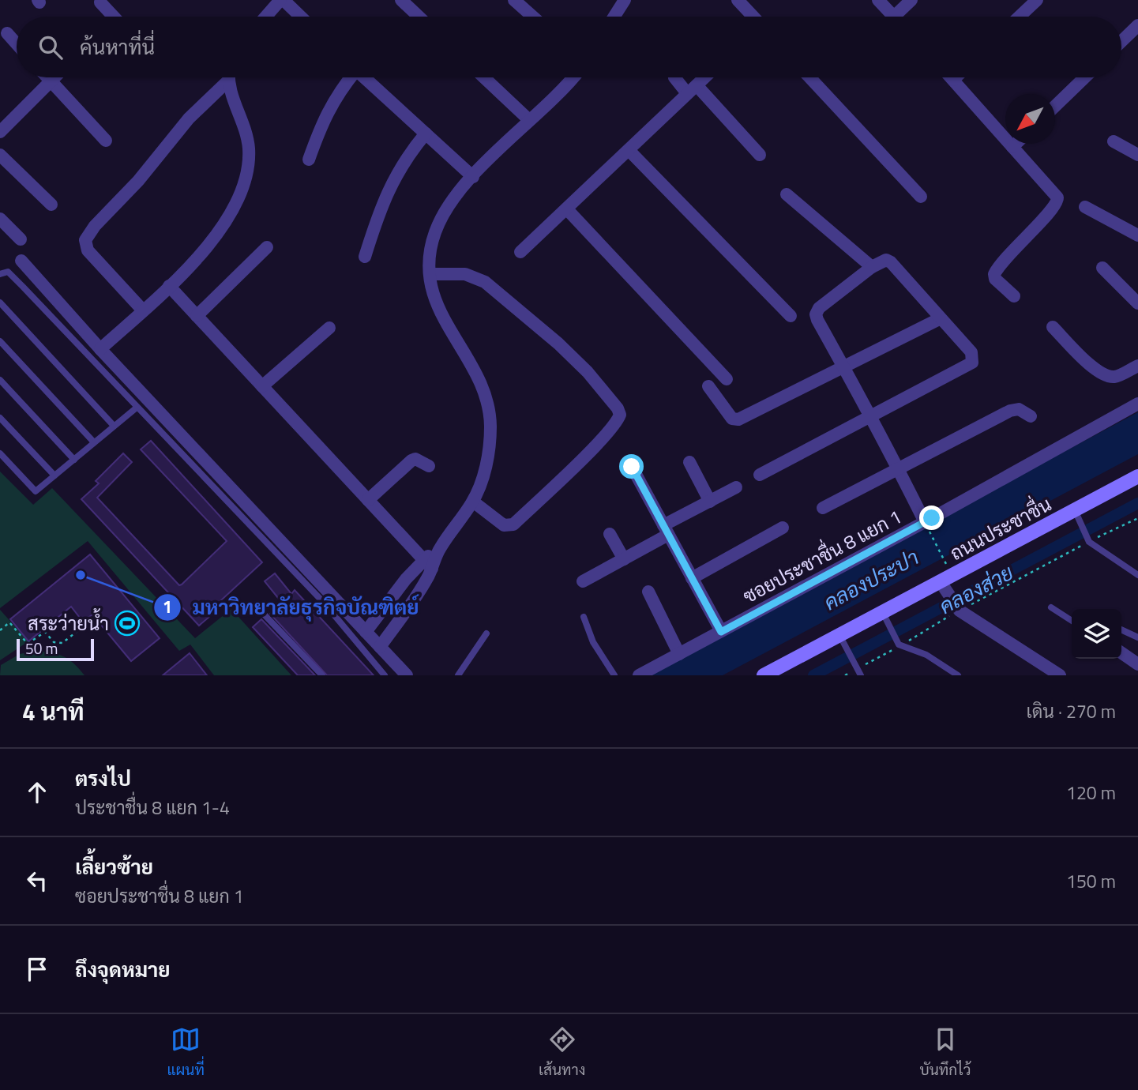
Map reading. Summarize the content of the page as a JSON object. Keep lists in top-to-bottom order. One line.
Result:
{"streets":{"main road":["ถนนประชาชื่น"],"street":["ซอยประชาชื่น 8 แยก 1"]},"water":["คลองประปา","คลองส่วย"],"places":{"other":["มหาวิทยาลัยธุรกิจบัณฑิตย์"],"sports":["สระว่ายน้ำ"]},"scale_bar":"50 m","north":"bottom left","page":{"search":"ค้นหาที่นี่","scale":"50 m","heading":["4 นาที","เดิน · 270 m"],"list":[["ตรงไป","ประชาชื่น 8 แยก 1-4","120 m"],["เลี้ยวซ้าย","ซอยประชาชื่น 8 แยก 1","150 m"],"ถึงจุดหมาย"],"nav":["แผนที่","เส้นทาง","บันทึกไว้"]}}
